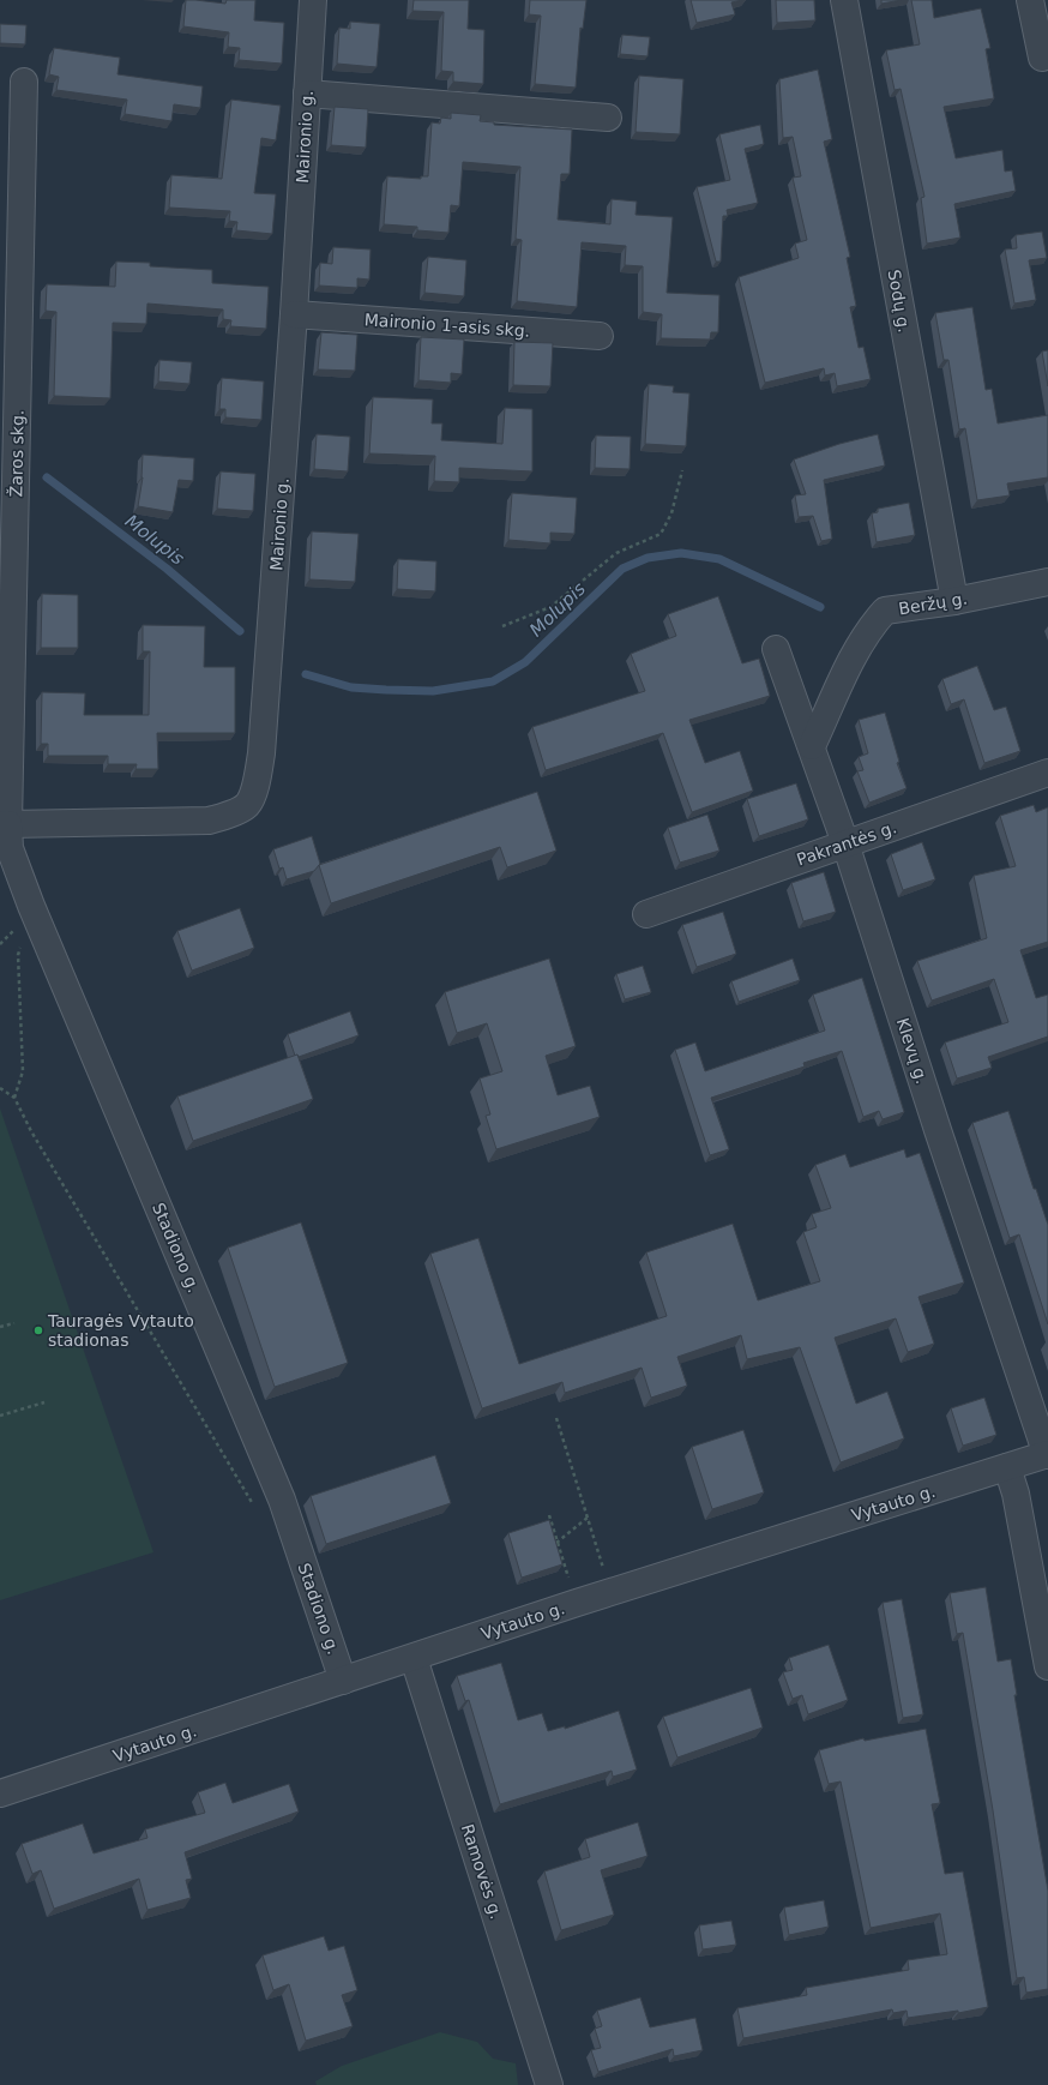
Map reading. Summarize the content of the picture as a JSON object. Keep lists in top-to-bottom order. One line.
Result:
{"streets":{"street":["Maironio g.","Sodų g.","Maironio 1-asis skg.","Žaros skg.","Beržų g.","Pakrantės g.","Klevų g.","Stadiono g.","Vytauto g.","Ramovės g."]},"crossings":[["Maironio g.","Maironio 1-asis skg."],["Maironio g.","Žaros skg."],["Maironio g.","Stadiono g."],["Sodų g.","Beržų g."],["Žaros skg.","Stadiono g."],["Beržų g.","Klevų g."],["Pakrantės g.","Klevų g."],["Klevų g.","Vytauto g."],["Stadiono g.","Vytauto g."],["Vytauto g.","Ramovės g."]],"water":["Molupis"],"places":["Tauragės Vytauto stadionas"]}
